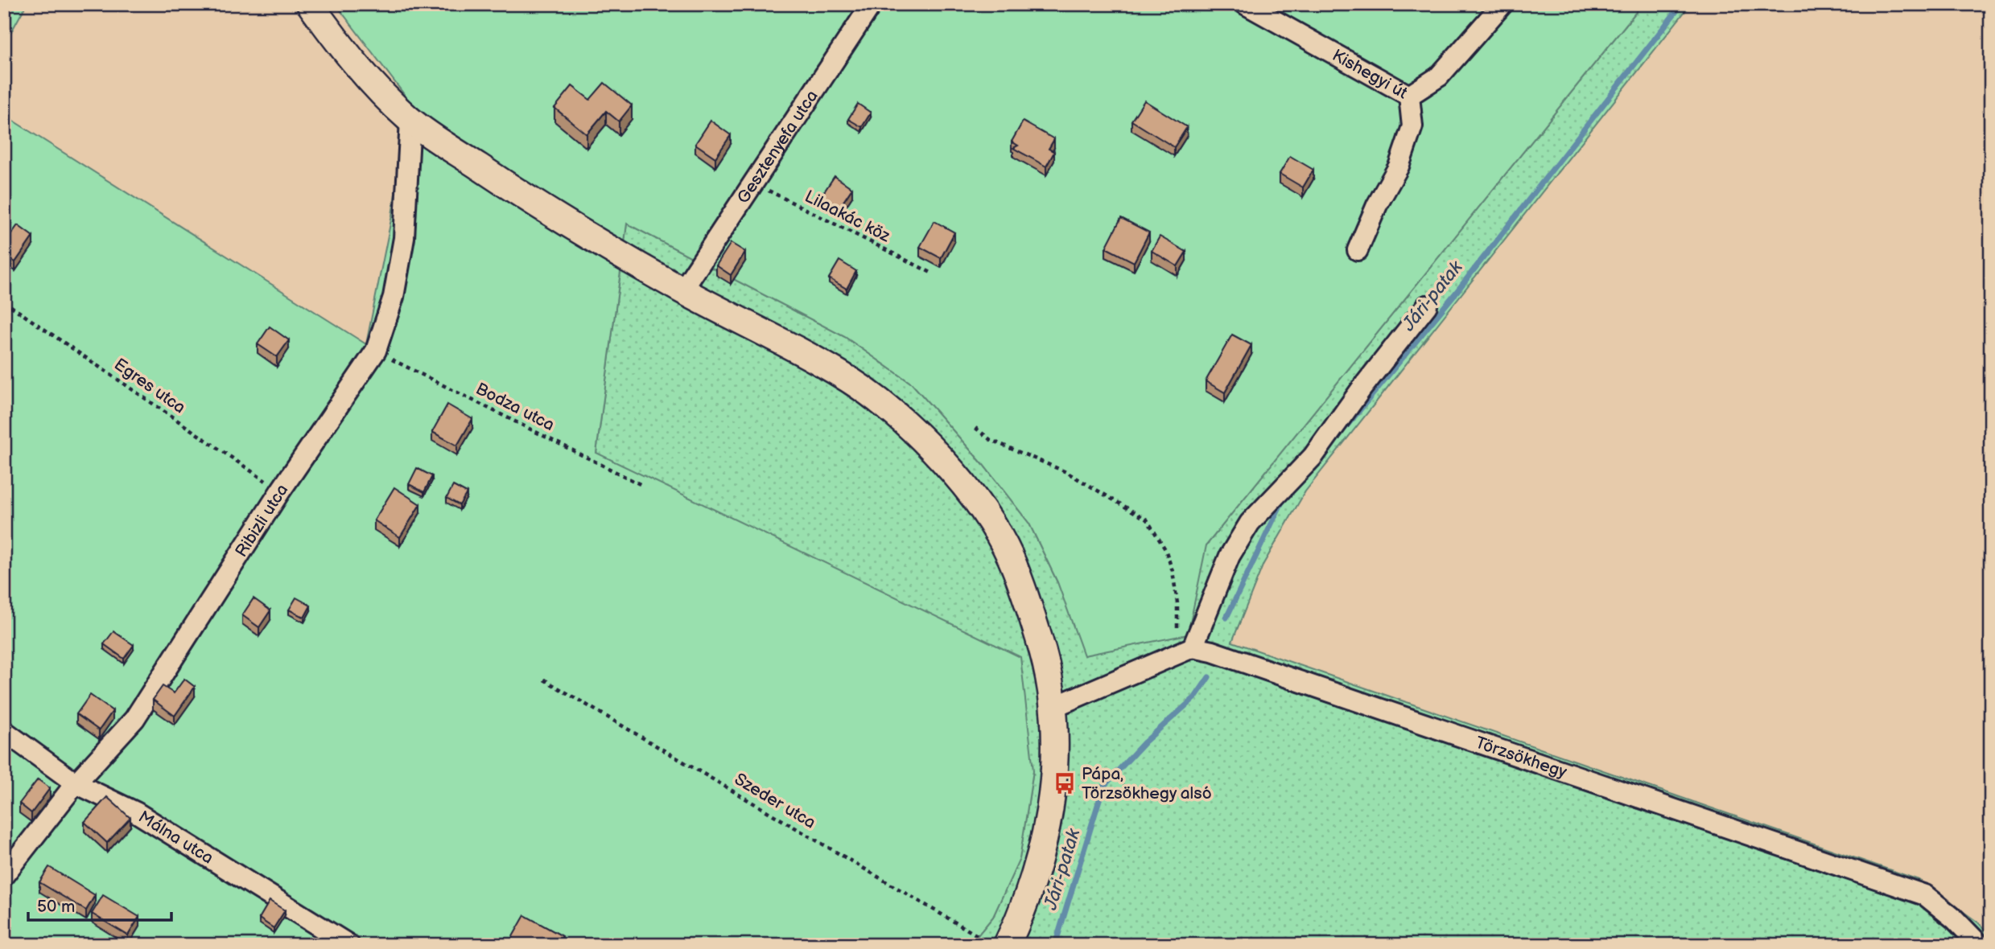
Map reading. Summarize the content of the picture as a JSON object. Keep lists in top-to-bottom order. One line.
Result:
{"streets":{"street":["Kishegyi út","Gesztenyefa utca","Ribizli utca","Törzsökhegy","Málna utca"],"path":["Lilaakác köz","Egres utca","Bodza utca","Szeder utca"]},"crossings":[["Gesztenyefa utca","Lilaakác köz"],["Egres utca","Ribizli utca"],["Bodza utca","Ribizli utca"],["Ribizli utca","Málna utca"]],"water":["Jári-patak"],"places":{"bus stop":["Pápa, Törzsökhegy alsó"]},"scale_bar":"50 m"}
